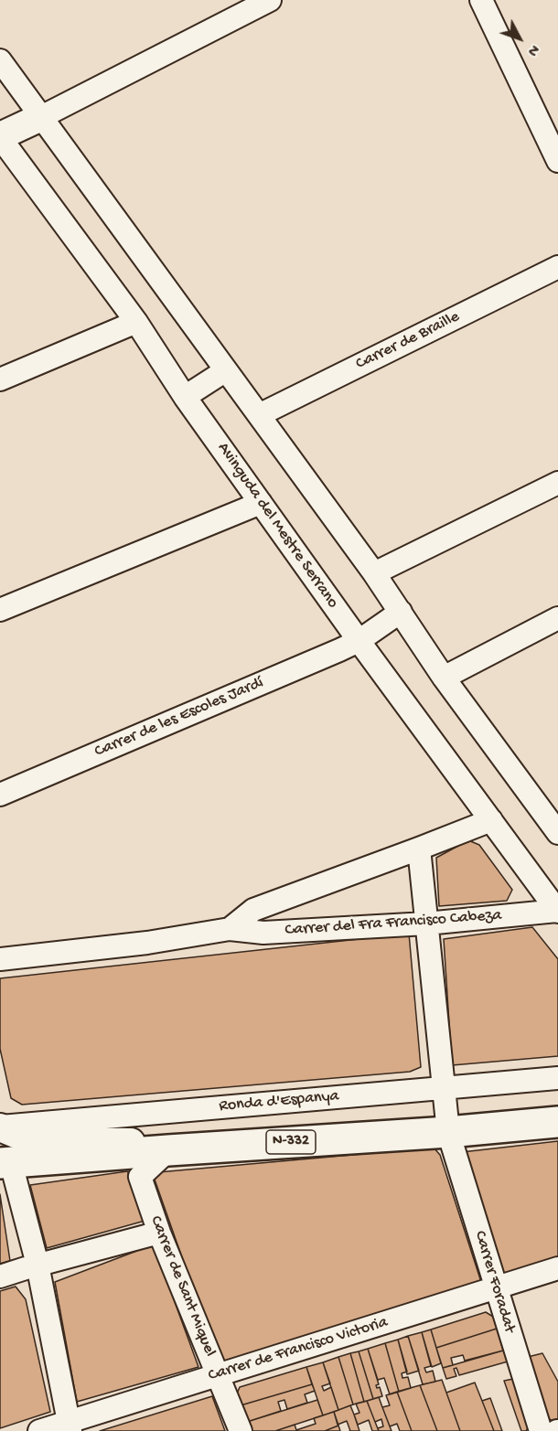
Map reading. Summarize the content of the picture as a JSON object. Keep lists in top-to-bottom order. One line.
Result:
{"streets":{"highway":["N-332"],"street":["Carrer de Braille","Avinguda del Mestre Serrano","Carrer de les Escoles Jardí","Carrer del Fra Francisco Cabeza","Ronda d'Espanya","Carrer Foradat","Carrer de Sant Miquel","Carrer de Francisco Victoria"]},"crossings":[["Avinguda del Mestre Serrano","Carrer de les Escoles Jardí"],["Avinguda del Mestre Serrano","Carrer del Fra Francisco Cabeza"],["Carrer del Fra Francisco Cabeza","Carrer Foradat"],["Ronda d'Espanya","Carrer Foradat"],["N-332","Carrer Foradat"],["N-332","Carrer de Sant Miquel"],["Carrer Foradat","Carrer de Francisco Victoria"],["Carrer de Sant Miquel","Carrer de Francisco Victoria"]],"north":"bottom right"}
